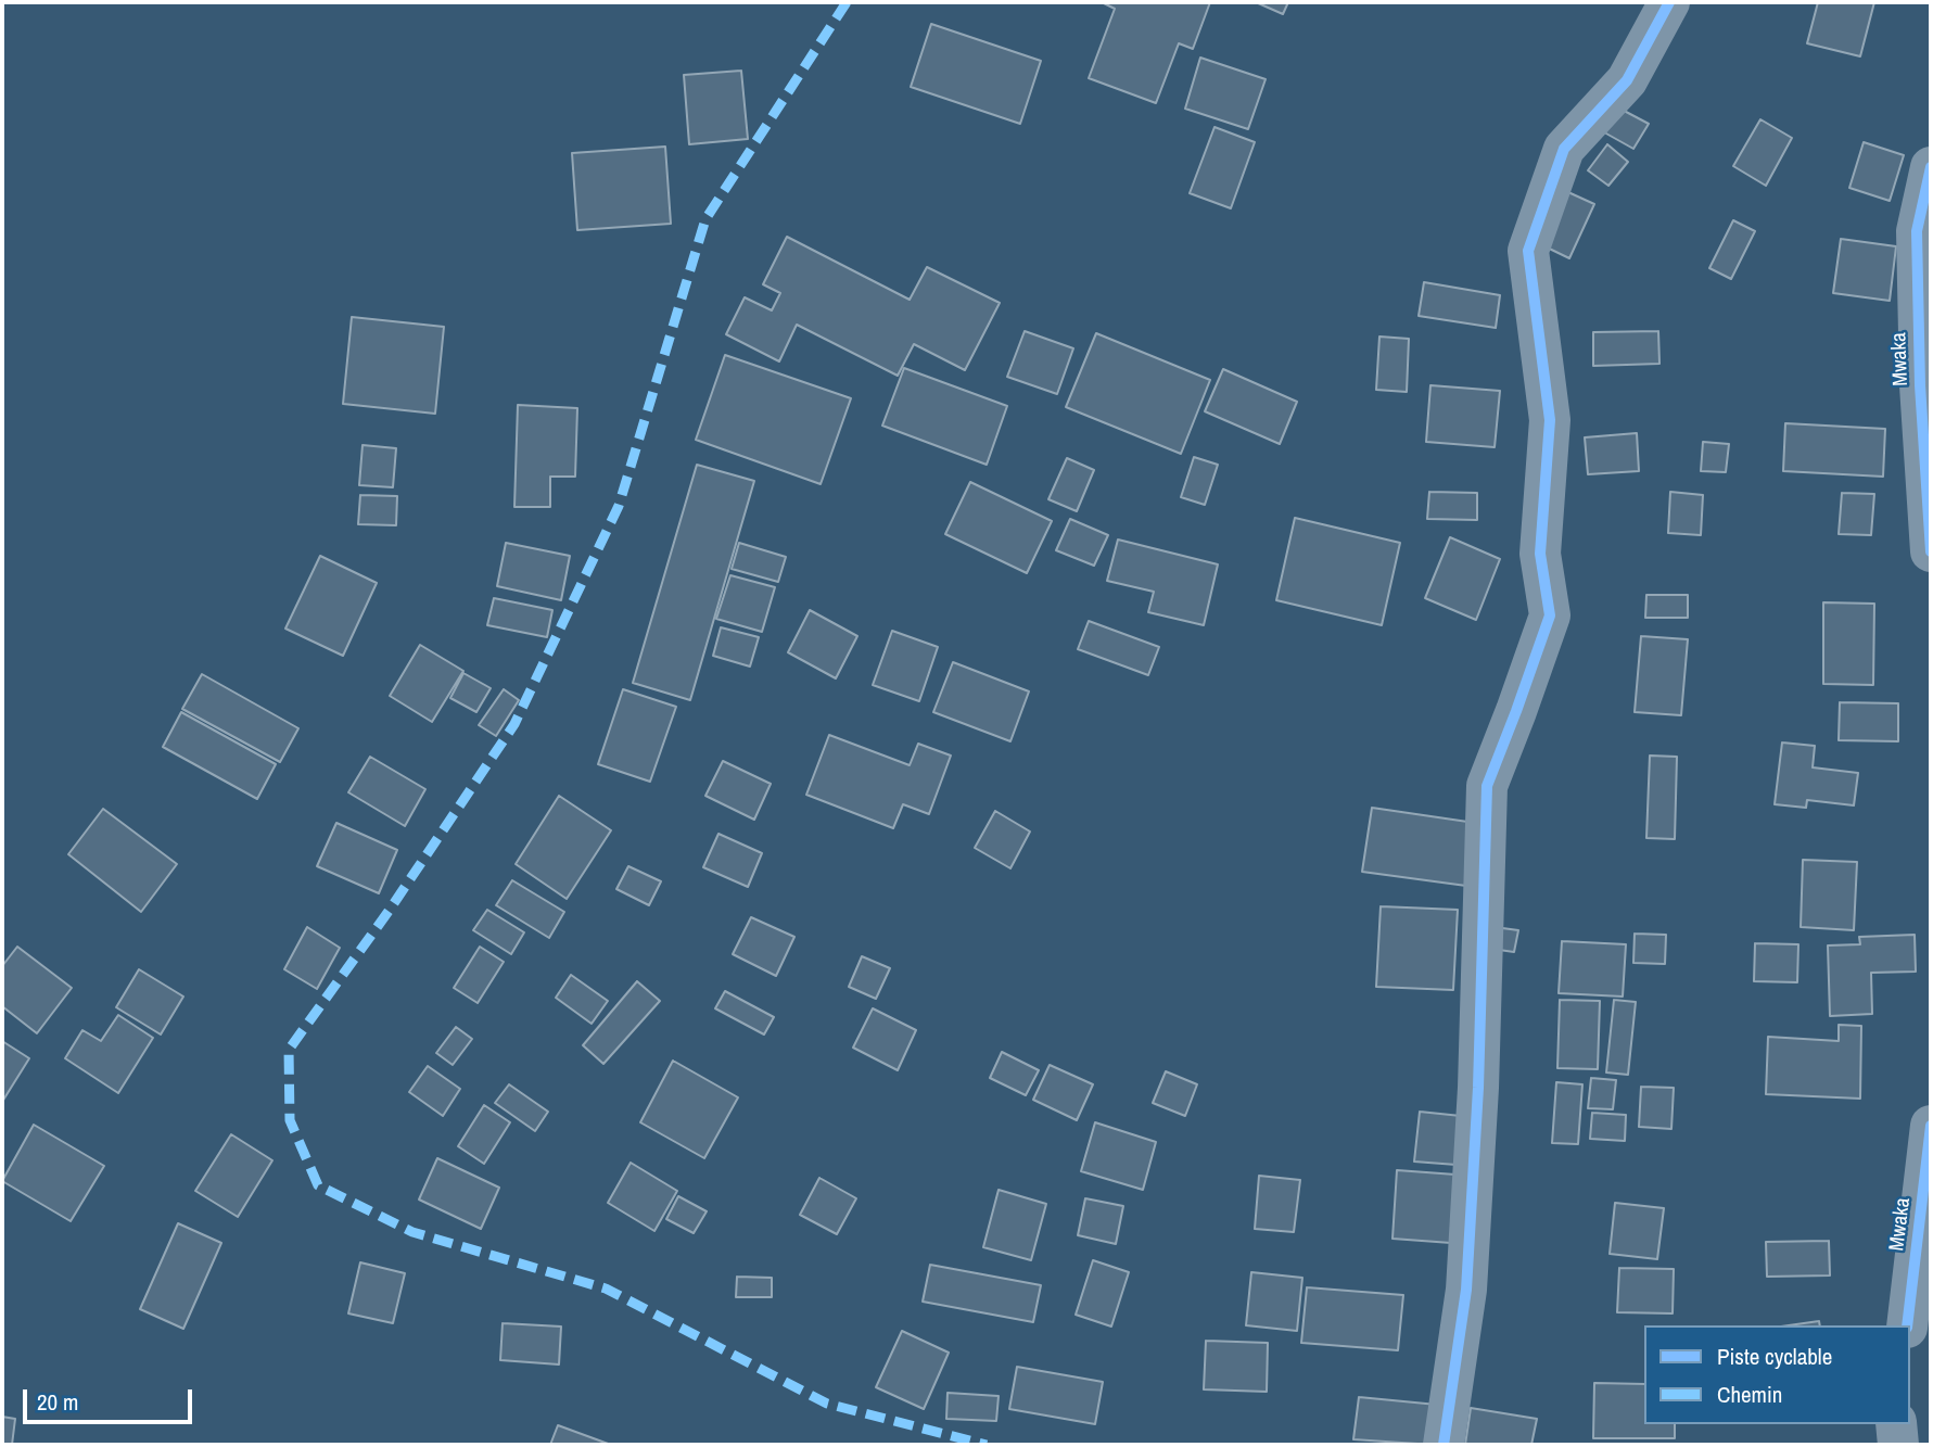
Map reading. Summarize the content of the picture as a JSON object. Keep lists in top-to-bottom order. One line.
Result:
{"streets":{"street":["Mwaka"]},"legend":["Piste cyclable","Chemin"],"scale_bar":"20 m"}
